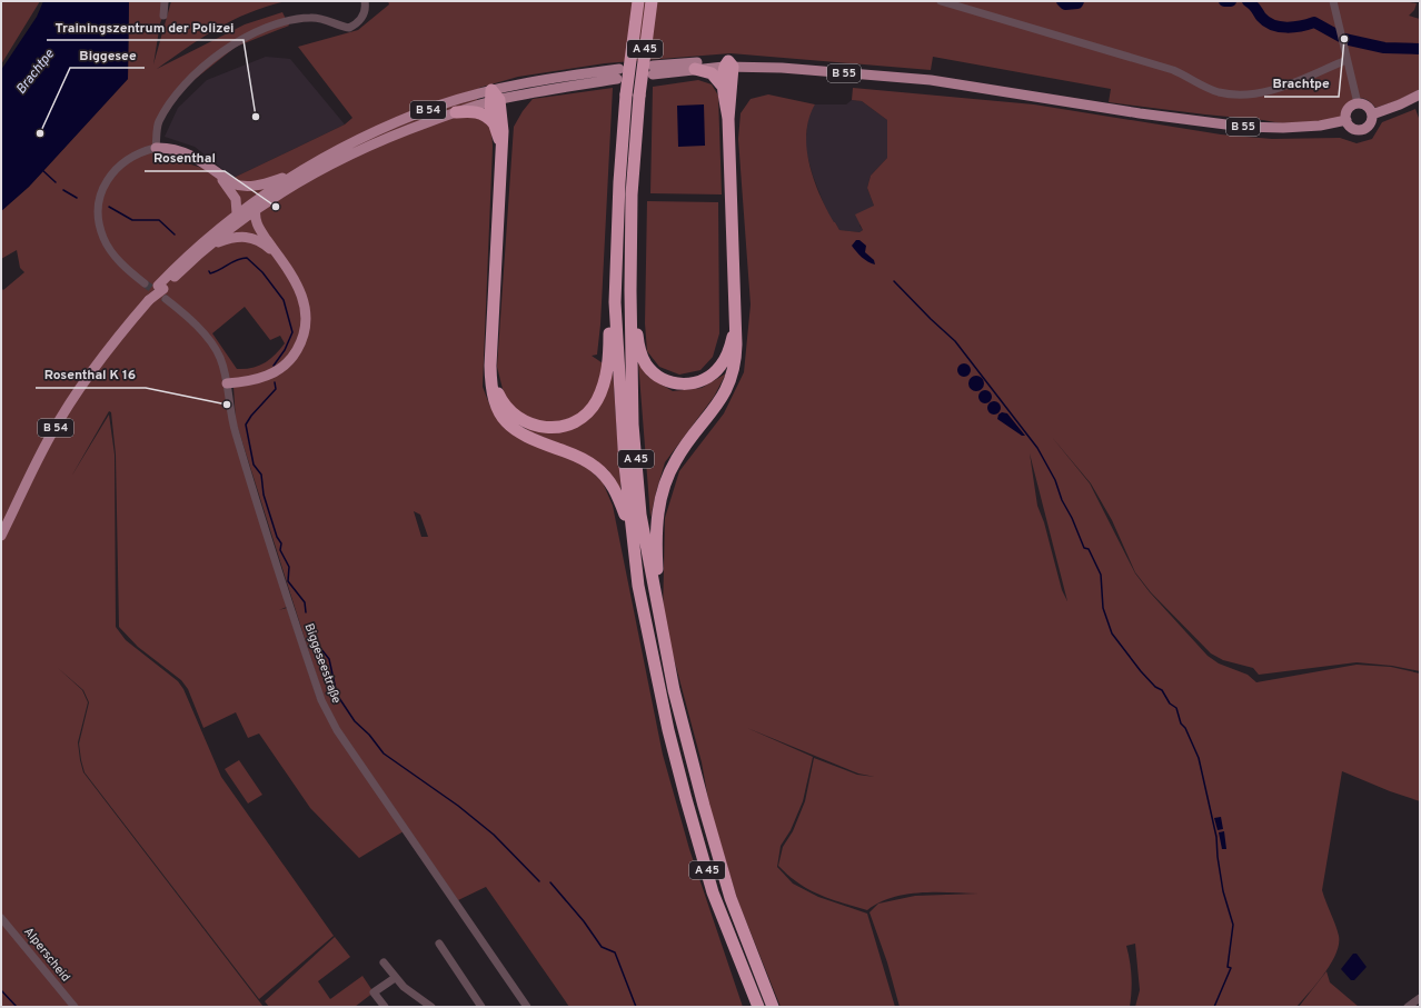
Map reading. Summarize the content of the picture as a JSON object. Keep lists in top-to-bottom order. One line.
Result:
{"streets":{"highway":["A 45"],"main road":["B 55","B 54"],"street":["Biggeseestraße","Alperscheid"]},"water":["Brachtpe"],"places":["Brachtpe","Trainingszentrum der Polizei","Biggesee","Rosenthal","Rosenthal K 16"]}
